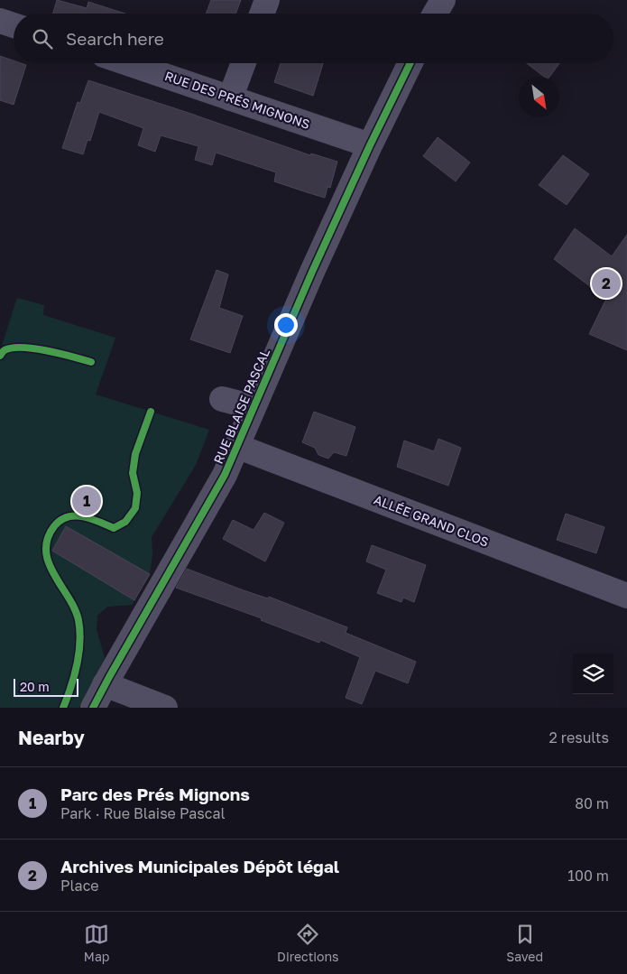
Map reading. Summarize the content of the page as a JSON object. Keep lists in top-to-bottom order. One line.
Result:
{"streets":{"street":["RUE DES PRÉS MIGNONS","RUE BLAISE PASCAL","ALLÉE GRAND CLOS"]},"crossings":[["RUE DES PRÉS MIGNONS","RUE BLAISE PASCAL"],["RUE BLAISE PASCAL","ALLÉE GRAND CLOS"]],"scale_bar":"20 m","north":"bottom right","page":{"search":"Search here","pins":["2","1"],"scale":"20 m","heading":["Nearby","2 results"],"list":[{"mark":"1","name":"Parc des Prés Mignons","note":"Park · Rue Blaise Pascal","value":"80 m"},{"mark":"2","name":"Archives Municipales Dépôt légal","note":"Place","value":"100 m"}],"nav":["Map","Directions","Saved"]}}
